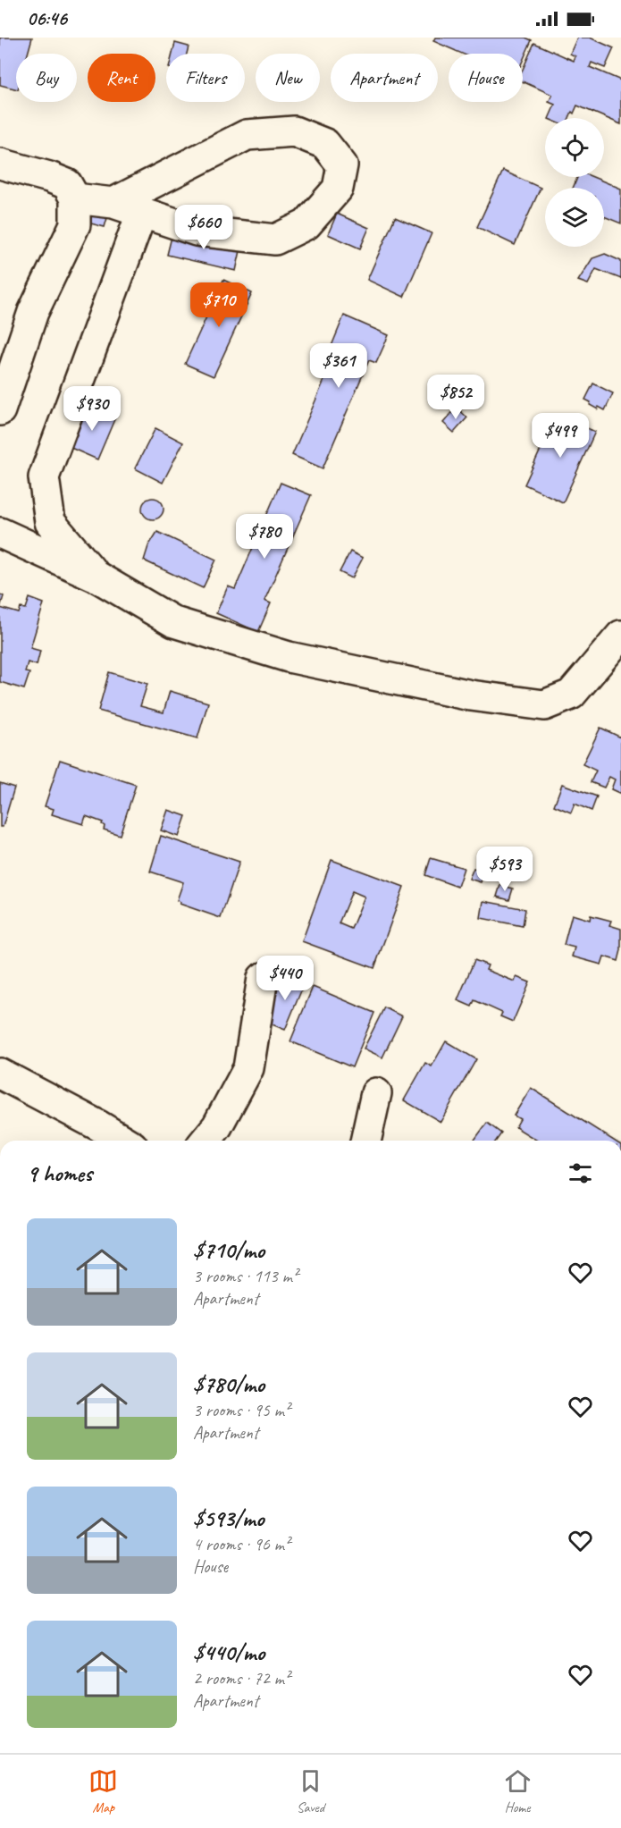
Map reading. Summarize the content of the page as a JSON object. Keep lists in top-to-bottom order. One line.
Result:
{"page":{"status":"06:46","chip":["Buy","Rent","Filters","New","Apartment","House"],"price":["$660","$710","$361","$852","$930","$499","$780","$593","$440"],"heading":"9 homes","list":[{"name":"$710/mo","note":"3 rooms · 113 m² · Apartment"},{"name":"$780/mo","note":"3 rooms · 95 m² · Apartment"},{"name":"$593/mo","note":"4 rooms · 96 m² · House"},{"name":"$440/mo","note":"2 rooms · 72 m² · Apartment"}],"tabs":["Map","Saved","Home"]}}
